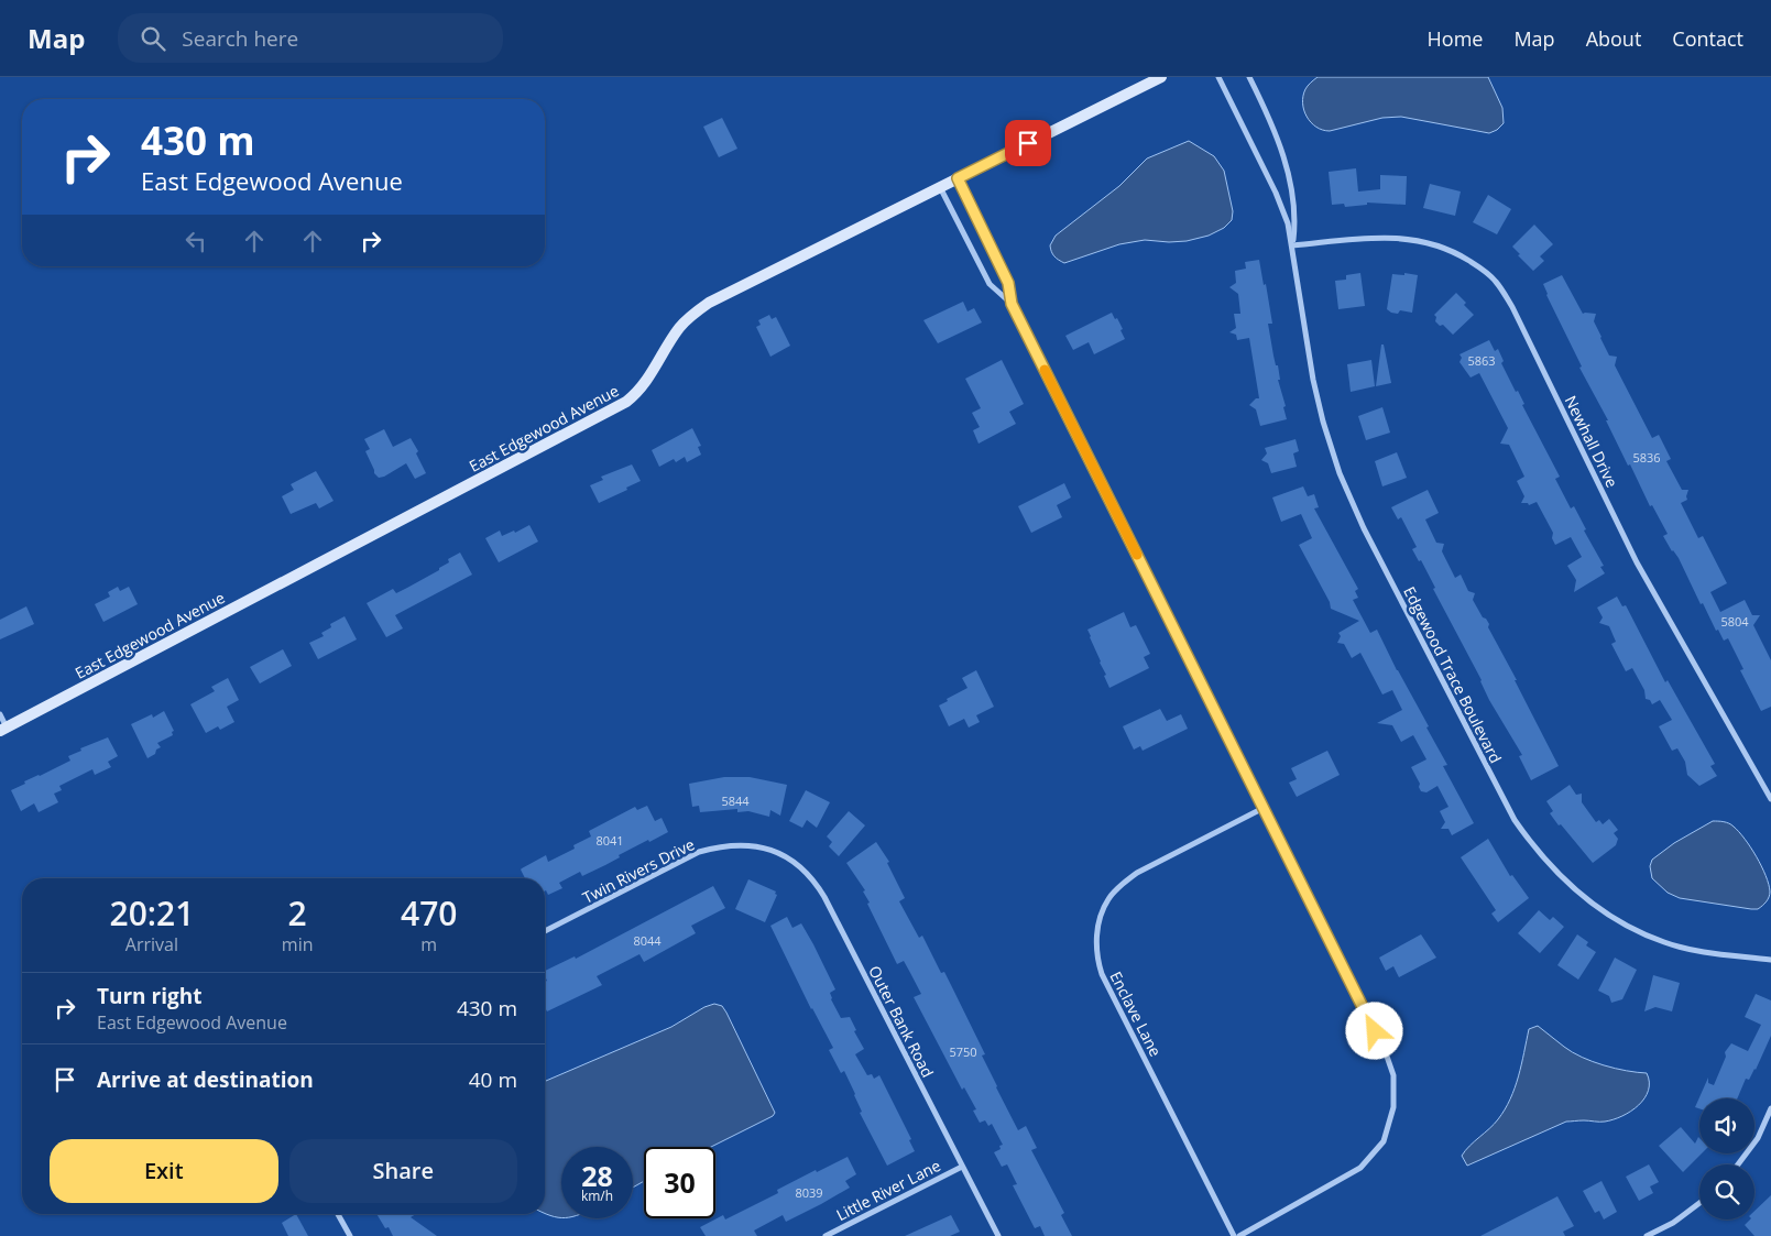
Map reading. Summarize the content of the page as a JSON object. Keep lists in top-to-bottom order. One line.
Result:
{"streets":{"main road":["East Edgewood Avenue"],"street":["Newhall Drive","Edgewood Trace Boulevard","Twin Rivers Drive","Enclave Lane","Outer Bank Road","Little River Lane"]},"crossings":[["Newhall Drive","Edgewood Trace Boulevard"],["Twin Rivers Drive","Outer Bank Road"],["Outer Bank Road","Little River Lane"]],"house_numbers":["5863","5836","5804","5844","8041","8044","5750","8039"],"page":{"header":"Map","search":"Search here","nav":["Home","Map","About","Contact"],"turn":["430 m","East Edgewood Avenue"],"eta":["20:21","Arrival","2","min","470","m"],"list":[{"name":"Turn right","note":"East Edgewood Avenue","value":"430 m"},{"name":"Arrive at destination","value":"40 m"}],"buttons":["Exit","Share"],"speed":"28 km/h","limit":"30"}}
